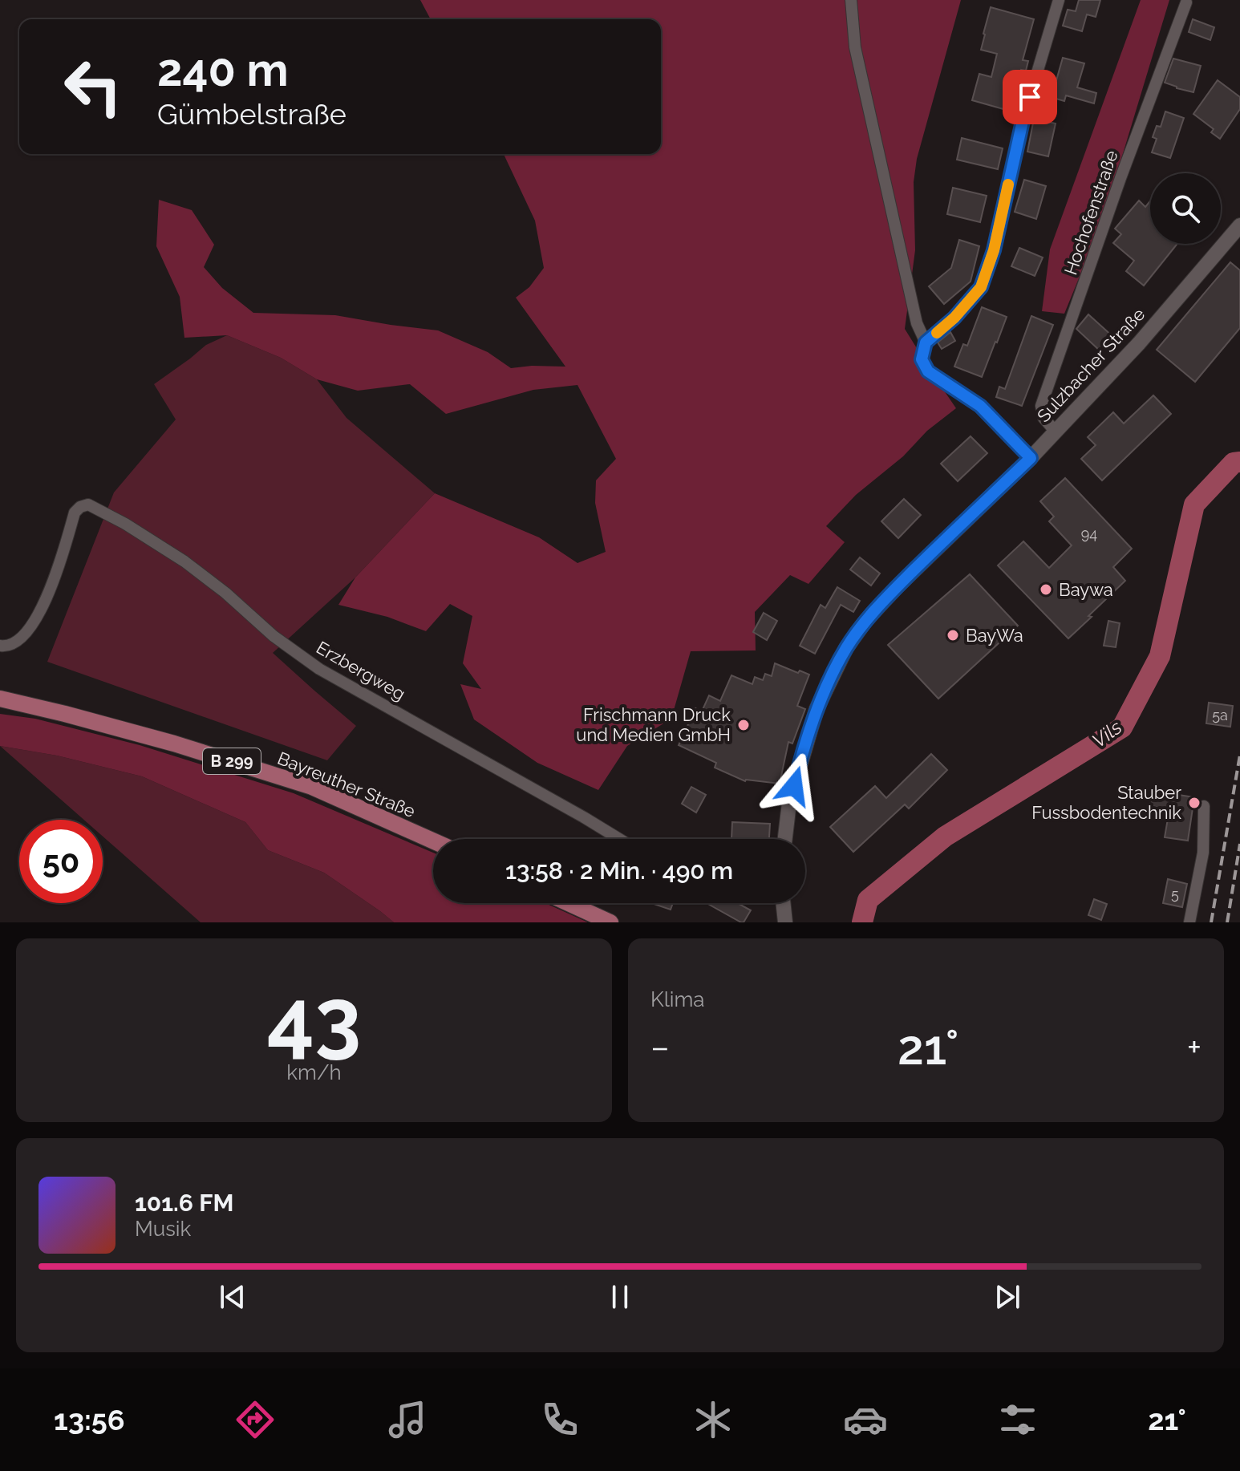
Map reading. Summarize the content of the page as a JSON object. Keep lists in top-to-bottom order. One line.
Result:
{"streets":{"main road":["Sulzbacher Straße","B 299","Bayreuther Straße"],"street":["Hochofenstraße","Erzbergweg"]},"crossings":[["Hochofenstraße","Sulzbacher Straße"]],"water":["Vils"],"places":["Baywa","BayWa","Frischmann Druck und Medien GmbH","Stauber Fussbodentechnik"],"house_numbers":["94","5a","5"],"page":{"turn":["240 m","Gümbelstraße"],"limit":"50","trip":"13:58 · 2 Min. · 490 m","tile":[["43","km/h"],"Klima"],"heat":["−","21°","+"],"song":["101.6 FM","Musik"],"tabs":["13:56","21°"]}}
